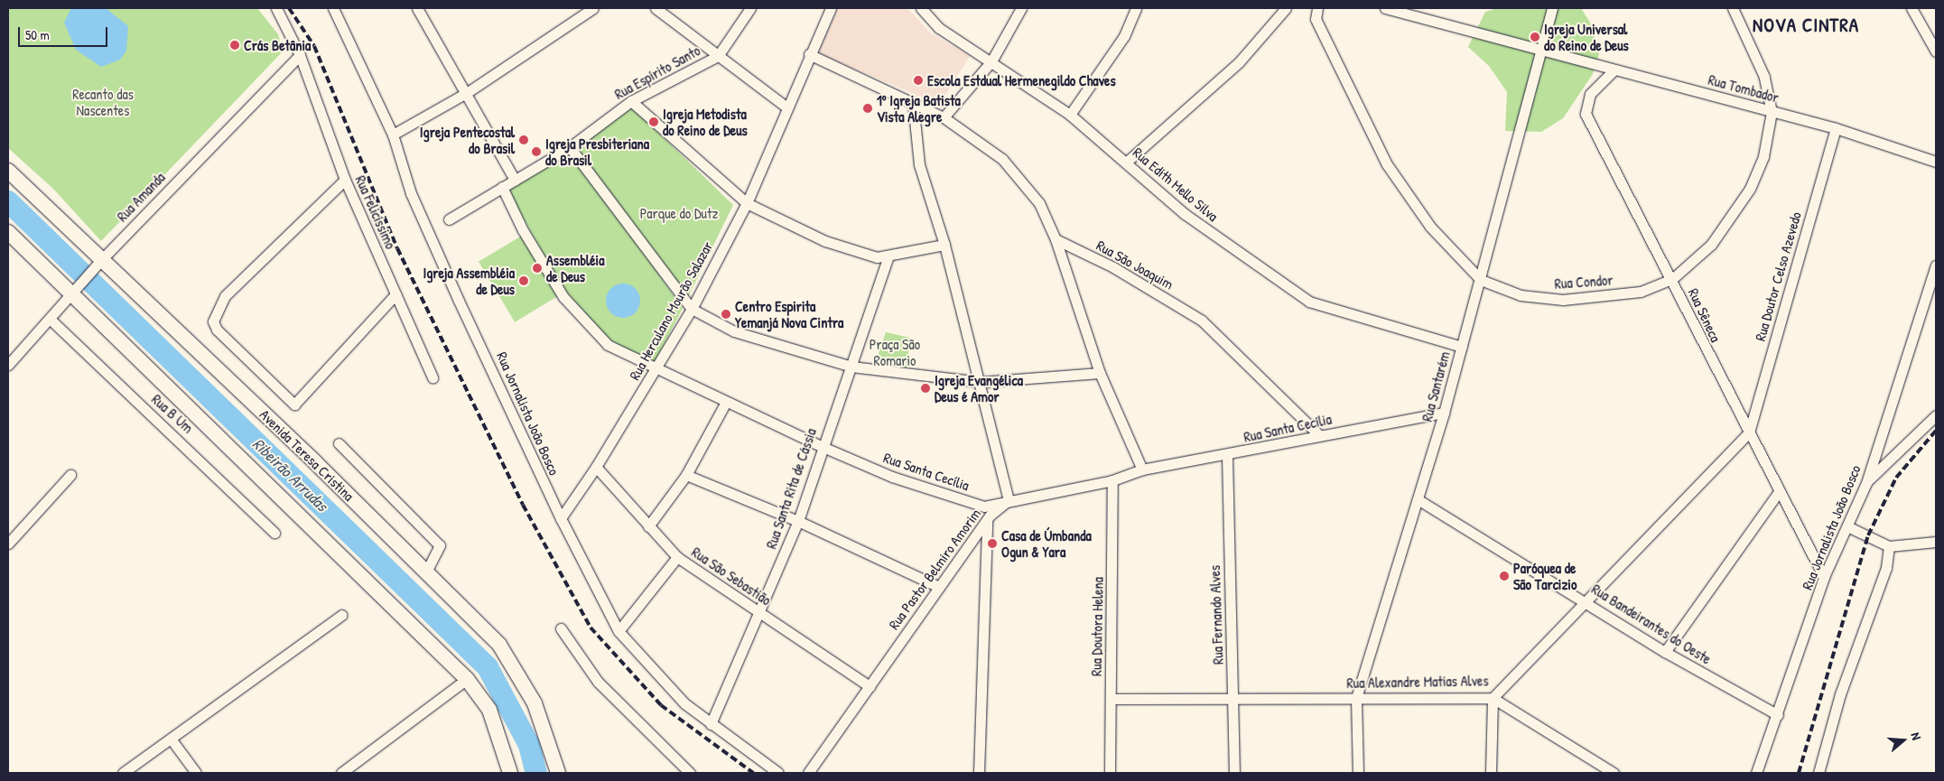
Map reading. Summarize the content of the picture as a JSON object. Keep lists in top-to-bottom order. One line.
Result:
{"streets":{"main road":["Avenida Teresa Cristina"],"street":["Rua Espírito Santo","Rua Tombador","Rua Edith Mello Silva","Rua Amanda","Rua Felicíssimo","Rua São Joaquim","Rua Doutor Celso Azevedo","Rua Condor","Rua Herculano Mourão Salazar","Rua Sêneca","Rua Santarém","Rua B Um","Rua Jornalista João Bosco","Rua Santa Cecília","Rua Santa Rita de Cássia","Rua Pastor Belmiro Amorim","Rua São Sebastião","Rua Fernando Alves","Rua Bandeirantes do Oeste","Rua Doutora Helena","Rua Alexandre Matias Alves"]},"crossings":[["Rua Espírito Santo","Rua Santa Cecília"],["Rua Tombador","Rua Doutor Celso Azevedo"],["Rua Tombador","Rua Condor"],["Rua Tombador","Rua Sêneca"],["Rua Tombador","Rua Santarém"],["Rua Edith Mello Silva","Rua Santarém"],["Rua Amanda","Rua Felicíssimo"],["Rua Amanda","Rua B Um"],["Rua Amanda","Avenida Teresa Cristina"],["Rua São Joaquim","Rua Santa Cecília"],["Rua Doutor Celso Azevedo","Rua Sêneca"],["Rua Doutor Celso Azevedo","Rua Alexandre Matias Alves"],["Rua Condor","Rua Sêneca"],["Rua Condor","Rua Santarém"],["Rua Herculano Mourão Salazar","Rua Jornalista João Bosco"],["Rua Herculano Mourão Salazar","Rua Santa Cecília"],["Rua Herculano Mourão Salazar","Rua São Sebastião"],["Rua Sêneca","Rua Jornalista João Bosco"],["Rua Sêneca","Rua Alexandre Matias Alves"],["Rua Santarém","Rua Santa Cecília"],["Rua Santarém","Rua Bandeirantes do Oeste"],["Rua Santarém","Rua Alexandre Matias Alves"],["Rua Jornalista João Bosco","Rua Santa Rita de Cássia"],["Rua Jornalista João Bosco","Rua Bandeirantes do Oeste"],["Rua Santa Cecília","Rua Santa Rita de Cássia"],["Rua Santa Cecília","Rua Pastor Belmiro Amorim"],["Rua Santa Cecília","Rua Fernando Alves"],["Rua Santa Cecília","Rua Doutora Helena"],["Rua Santa Rita de Cássia","Rua São Sebastião"],["Rua Pastor Belmiro Amorim","Rua São Sebastião"],["Rua Fernando Alves","Rua Alexandre Matias Alves"],["Rua Bandeirantes do Oeste","Rua Alexandre Matias Alves"],["Rua Doutora Helena","Rua Alexandre Matias Alves"]],"districts":["NOVA CINTRA"],"water":["Ribeirão Arrudas"],"parks":["Recanto das Nascentes","Parque do Dutz","Praça São Romario"],"places":["Igreja Universal do Reino de Deus","Crás Betânia","Escola Estdual Hermenegildo Chaves","1º Igreja Batista Vista Alegre","Igreja Metodista do Reino de Deus","Igreja Pentecostal do Brasil","Igreja Presbiteriana do Brasil","Assembléia de Deus","Igreja Assembléia de Deus","Centro Espirita Yemanjá Nova Cintra","Igreja Evangélica Deus é Amor","Casa de Úmbanda Ogun & Yara","Paróquea de São Tarcizio"],"scale_bar":"50 m","north":"right"}
